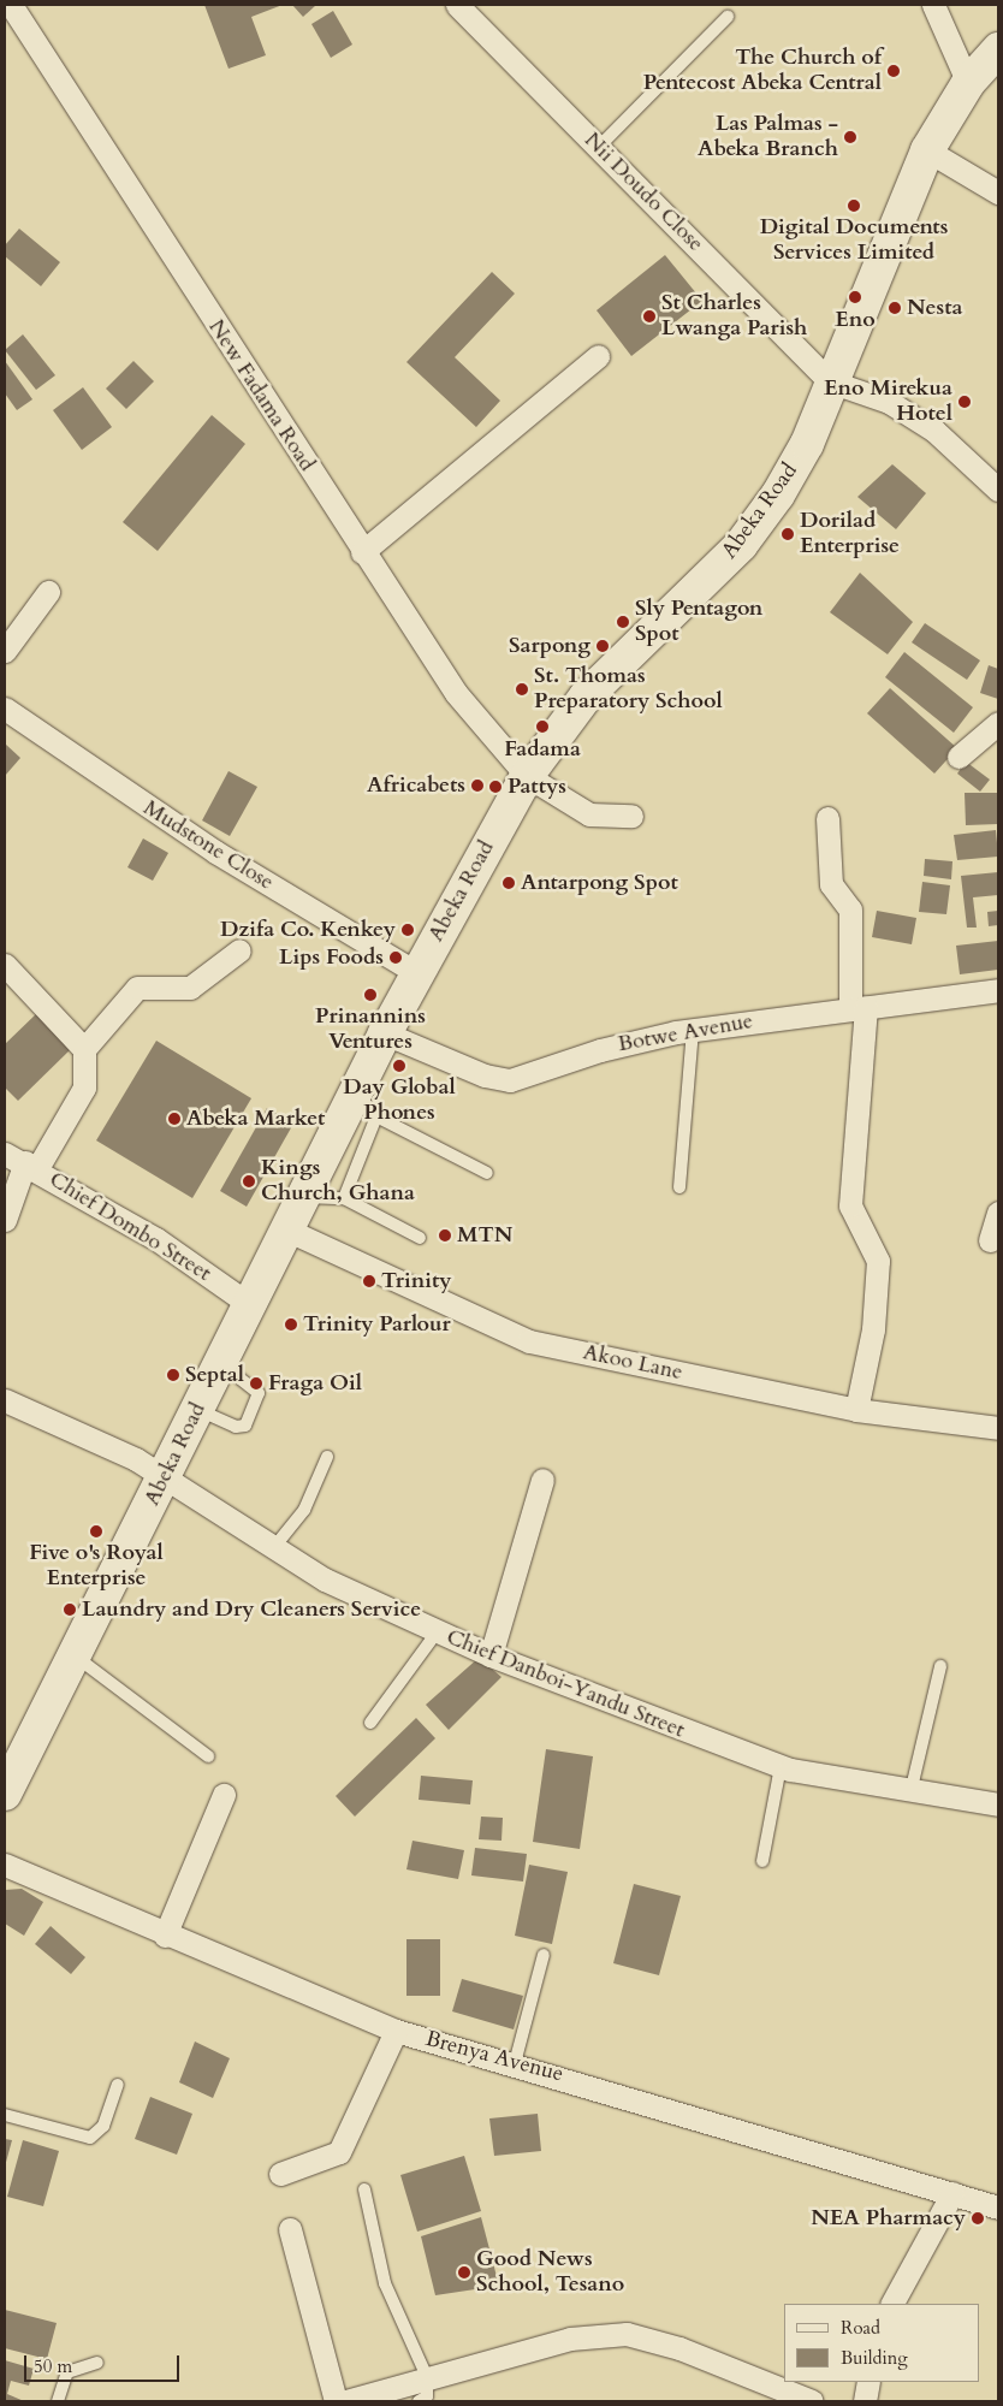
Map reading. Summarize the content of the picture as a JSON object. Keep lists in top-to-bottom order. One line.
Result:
{"streets":{"street":["Nii Doudo Close","New Fadama Road","Abeka Road","Mudstone Close","Botwe Avenue","Chief Dombo Street","Akoo Lane","Chief Danboi-Yandu Street","Brenya Avenue"]},"crossings":[["Nii Doudo Close","Abeka Road"],["New Fadama Road","Abeka Road"],["Abeka Road","Mudstone Close"],["Abeka Road","Botwe Avenue"],["Abeka Road","Chief Dombo Street"],["Abeka Road","Akoo Lane"],["Abeka Road","Chief Danboi-Yandu Street"]],"places":["The Church of Pentecost Abeka Central","Las Palmas - Abeka Branch","Digital Documents Services Limited","Eno","Nesta","St Charles Lwanga Parish","Eno Mirekua Hotel","Dorilad Enterprise","Sly Pentagon Spot","Sarpong","St. Thomas Preparatory School","Fadama","Africabets","Pattys","Antarpong Spot","Dzifa Co. Kenkey","Lips Foods","Prinannins Ventures","Day Global Phones","Abeka Market","Kings Church, Ghana","MTN","Trinity","Trinity Parlour","Septal","Fraga Oil","Five o's Royal Enterprise","Laundry and Dry Cleaners Service","NEA Pharmacy","Good News School, Tesano"],"legend":["Road","Building"],"scale_bar":"50 m"}
